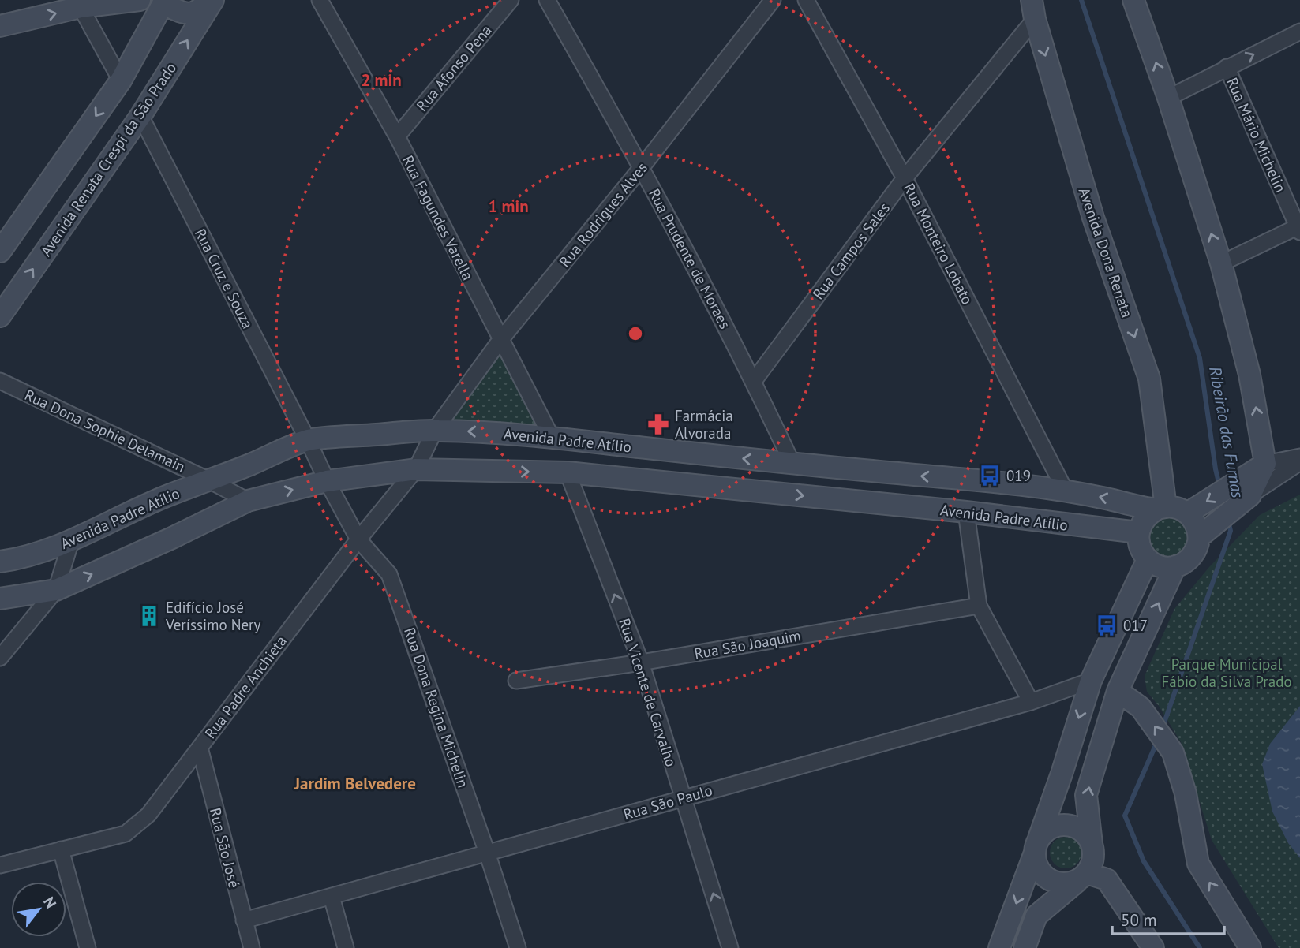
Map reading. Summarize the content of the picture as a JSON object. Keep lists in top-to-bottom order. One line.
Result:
{"streets":{"street":["Rua Afonso Pena","Rua Mário Michelin","Avenida Renata Crespi da São Prado","Rua Rodrigues Alves","Rua Fagundes Varella","Rua Monteiro Lobato","Rua Campos Sales","Avenida Dona Renata","Rua Prudente de Moraes","Rua Cruz e Souza","Rua Dona Sophie Delamain","Avenida Padre Atílio","Rua São Joaquim","Rua Padre Anchieta","Rua Vicente de Carvalho","Rua Dona Regina Michelin","Rua São Paulo","Rua São José"]},"crossings":[["Rua Afonso Pena","Rua Fagundes Varella"],["Avenida Renata Crespi da São Prado","Rua Cruz e Souza"],["Rua Rodrigues Alves","Rua Fagundes Varella"],["Rua Rodrigues Alves","Rua Prudente de Moraes"],["Rua Rodrigues Alves","Avenida Padre Atílio"],["Rua Rodrigues Alves","Rua Padre Anchieta"],["Rua Fagundes Varella","Avenida Padre Atílio"],["Rua Monteiro Lobato","Rua Campos Sales"],["Rua Monteiro Lobato","Avenida Padre Atílio"],["Rua Campos Sales","Avenida Dona Renata"],["Rua Campos Sales","Rua Prudente de Moraes"],["Avenida Dona Renata","Avenida Padre Atílio"],["Rua Prudente de Moraes","Avenida Padre Atílio"],["Rua Cruz e Souza","Avenida Padre Atílio"],["Rua Cruz e Souza","Rua Dona Regina Michelin"],["Rua Dona Sophie Delamain","Avenida Padre Atílio"],["Avenida Padre Atílio","Rua Padre Anchieta"],["Avenida Padre Atílio","Rua Vicente de Carvalho"],["Avenida Padre Atílio","Rua Dona Regina Michelin"],["Rua São Joaquim","Rua Vicente de Carvalho"],["Rua Padre Anchieta","Rua Dona Regina Michelin"],["Rua Padre Anchieta","Rua São José"],["Rua Vicente de Carvalho","Rua São Paulo"],["Rua Dona Regina Michelin","Rua São Paulo"],["Rua São Paulo","Rua São José"]],"one_way":["Rua Vicente de Carvalho"],"districts":["Jardim Belvedere"],"water":["Ribeirão das Furnas"],"parks":["Parque Municipal Fábio da Silva Prado"],"places":{"pharmacy":["Farmácia Alvorada"],"bus stop":["019","017"],"building":["Edifício José Veríssimo Nery"]},"scale_bar":"50 m","north":"top right","rings":["2 min","1 min"]}
